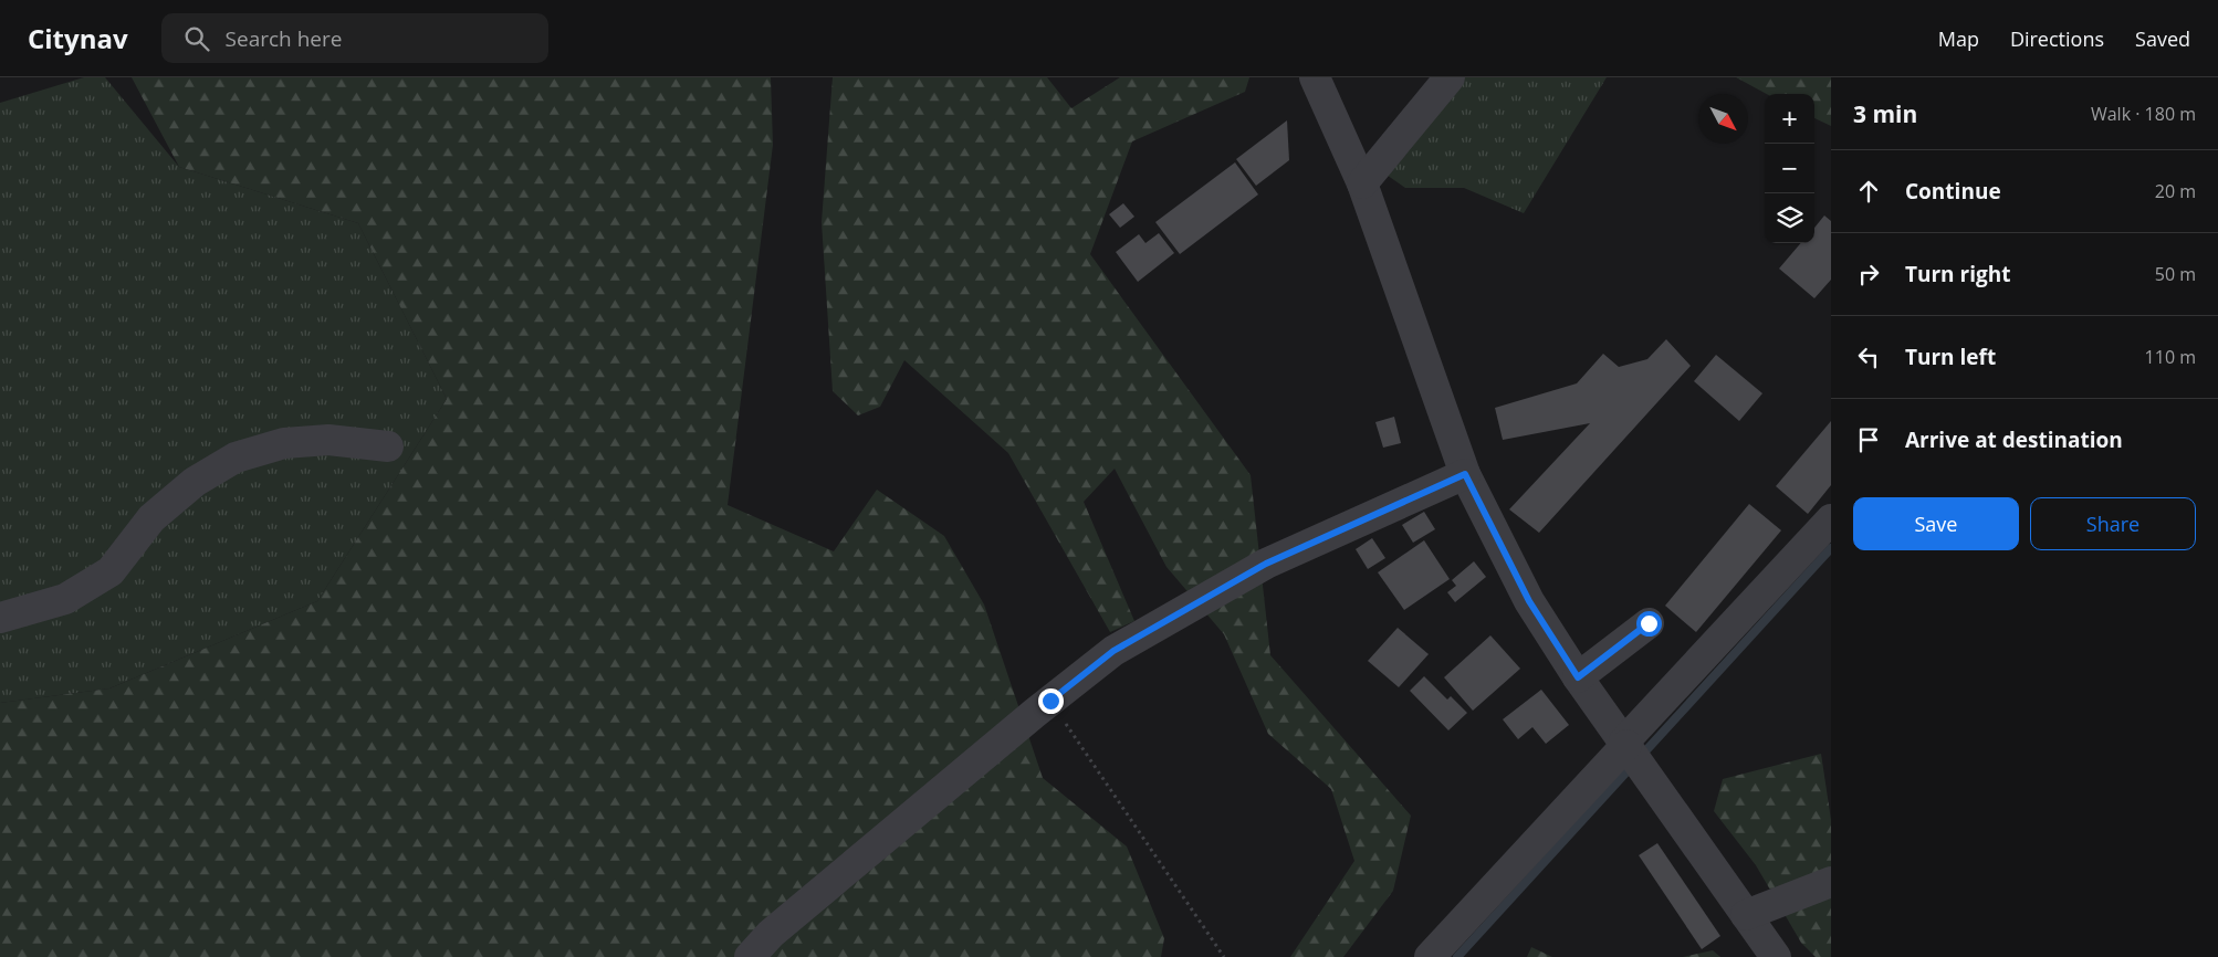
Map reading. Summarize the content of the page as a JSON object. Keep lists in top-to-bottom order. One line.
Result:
{"north":"bottom right","page":{"header":"Citynav","search":"Search here","nav":["Map","Directions","Saved"],"heading":["3 min","Walk · 180 m"],"map_buttons":["+","−"],"list":[["Continue","20 m"],["Turn right","50 m"],["Turn left","110 m"],"Arrive at destination"],"buttons":["Save","Share"]}}
